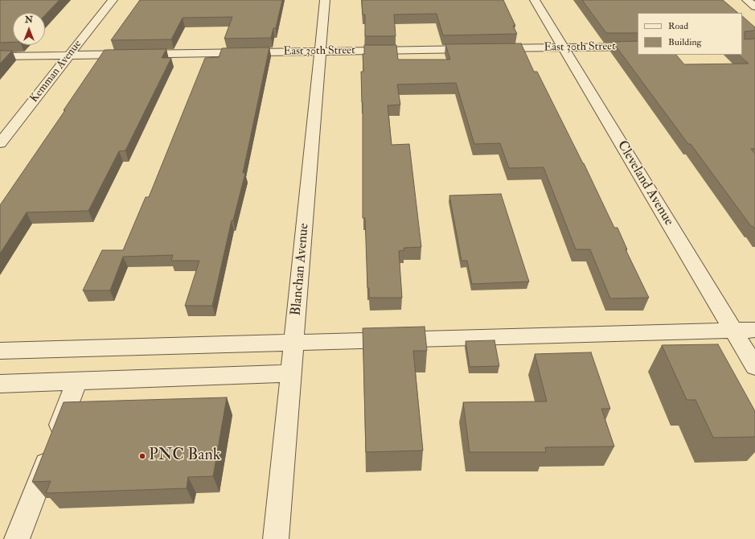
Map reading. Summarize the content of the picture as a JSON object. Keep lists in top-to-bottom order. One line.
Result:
{"streets":{"street":["East 30th Street","Kemman Avenue","Cleveland Avenue","Blanchan Avenue"]},"crossings":[["East 30th Street","Kemman Avenue"],["East 30th Street","Cleveland Avenue"],["East 30th Street","Blanchan Avenue"]],"places":["PNC Bank"],"legend":["Road","Building"],"north":"top"}
